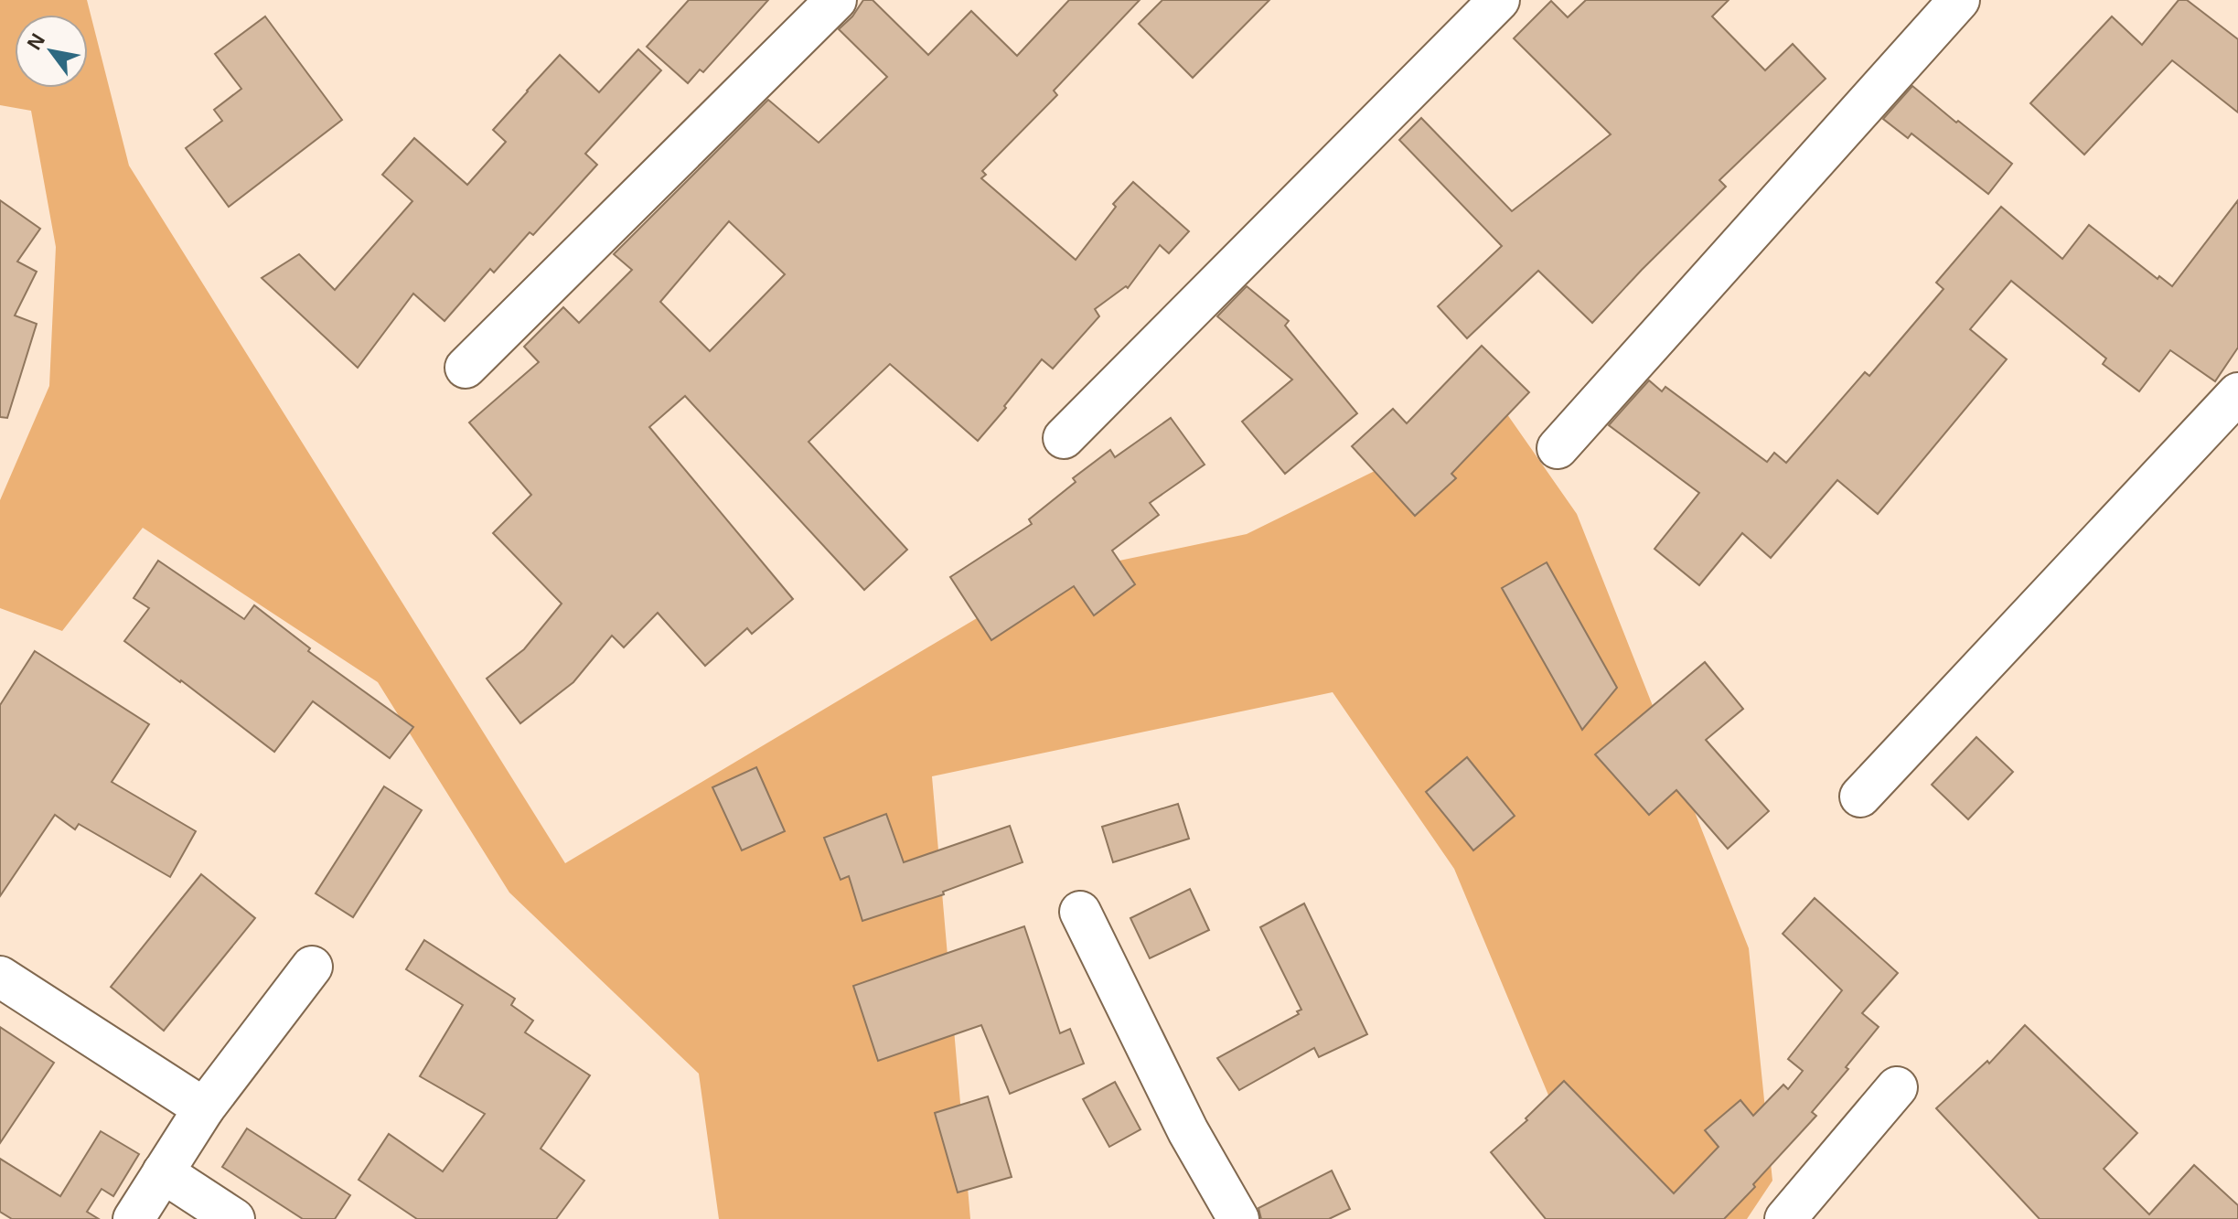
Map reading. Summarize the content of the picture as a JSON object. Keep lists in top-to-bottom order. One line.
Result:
{"north":"top left"}
